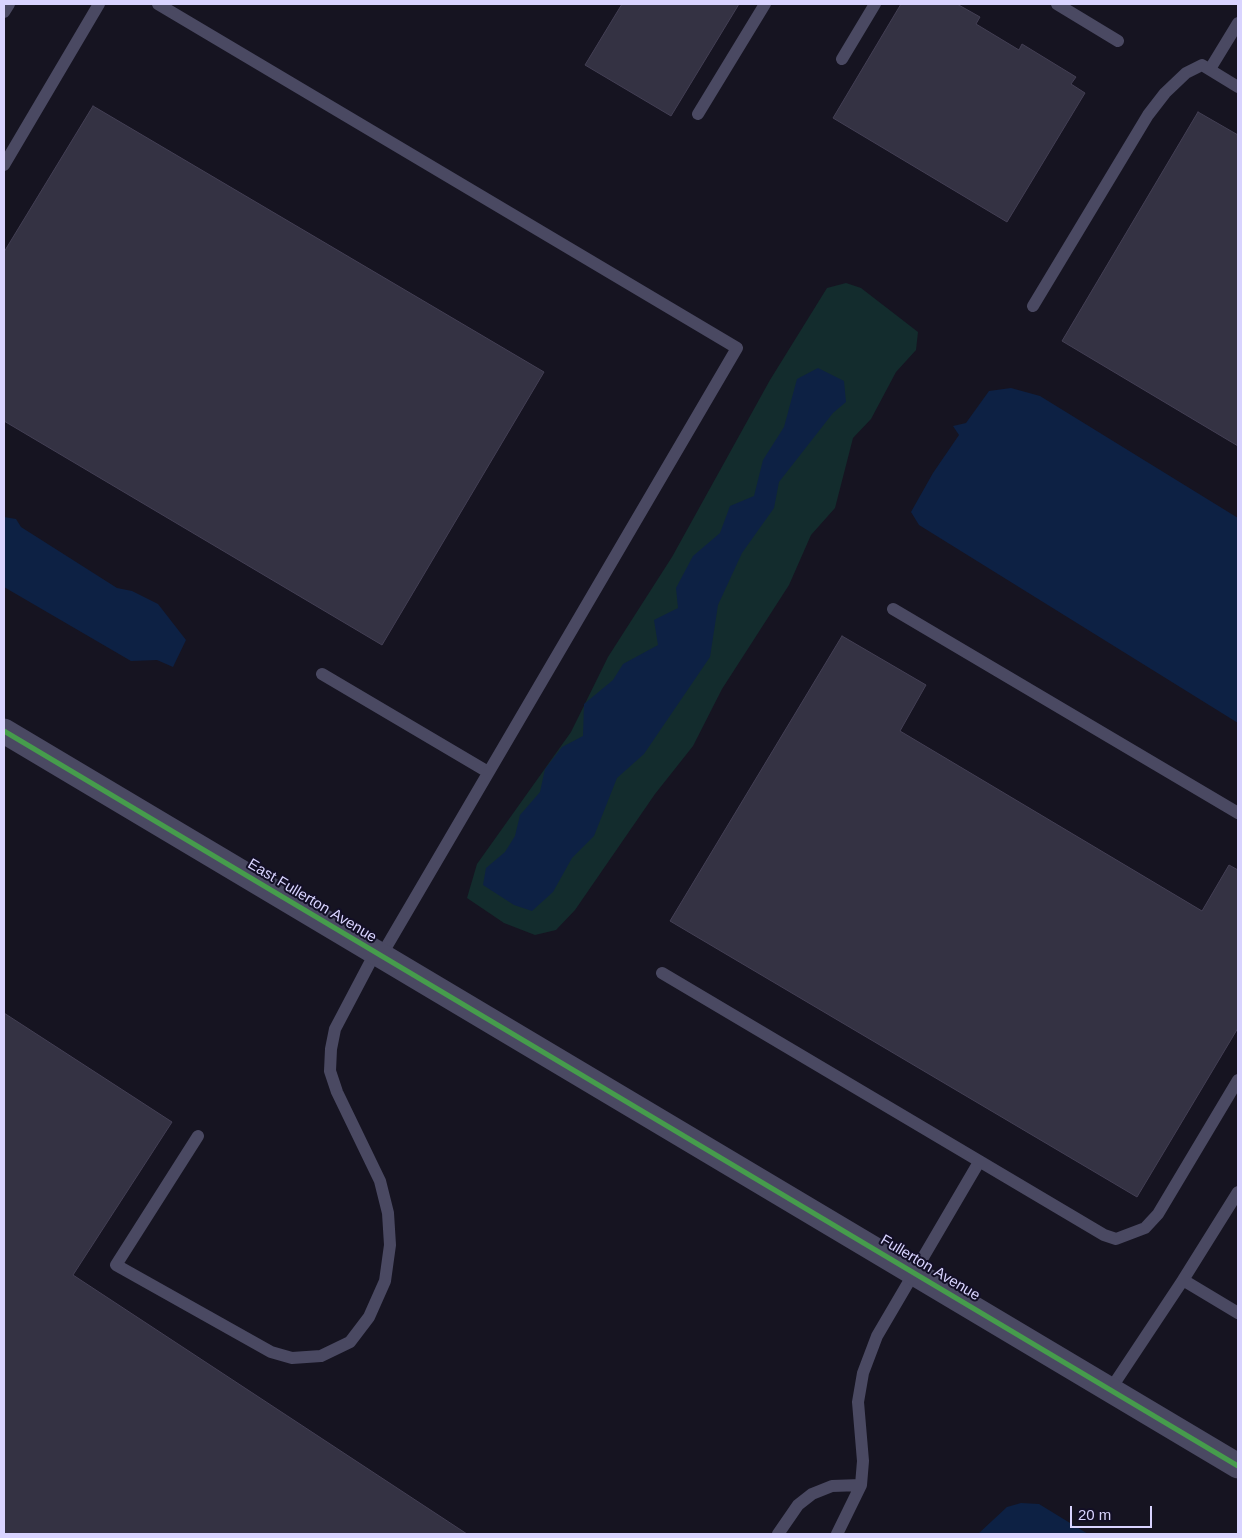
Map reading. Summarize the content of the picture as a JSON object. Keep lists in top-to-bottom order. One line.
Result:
{"streets":{"street":["East Fullerton Avenue","Fullerton Avenue"]},"crossings":[["East Fullerton Avenue","Fullerton Avenue"]],"scale_bar":"20 m"}
